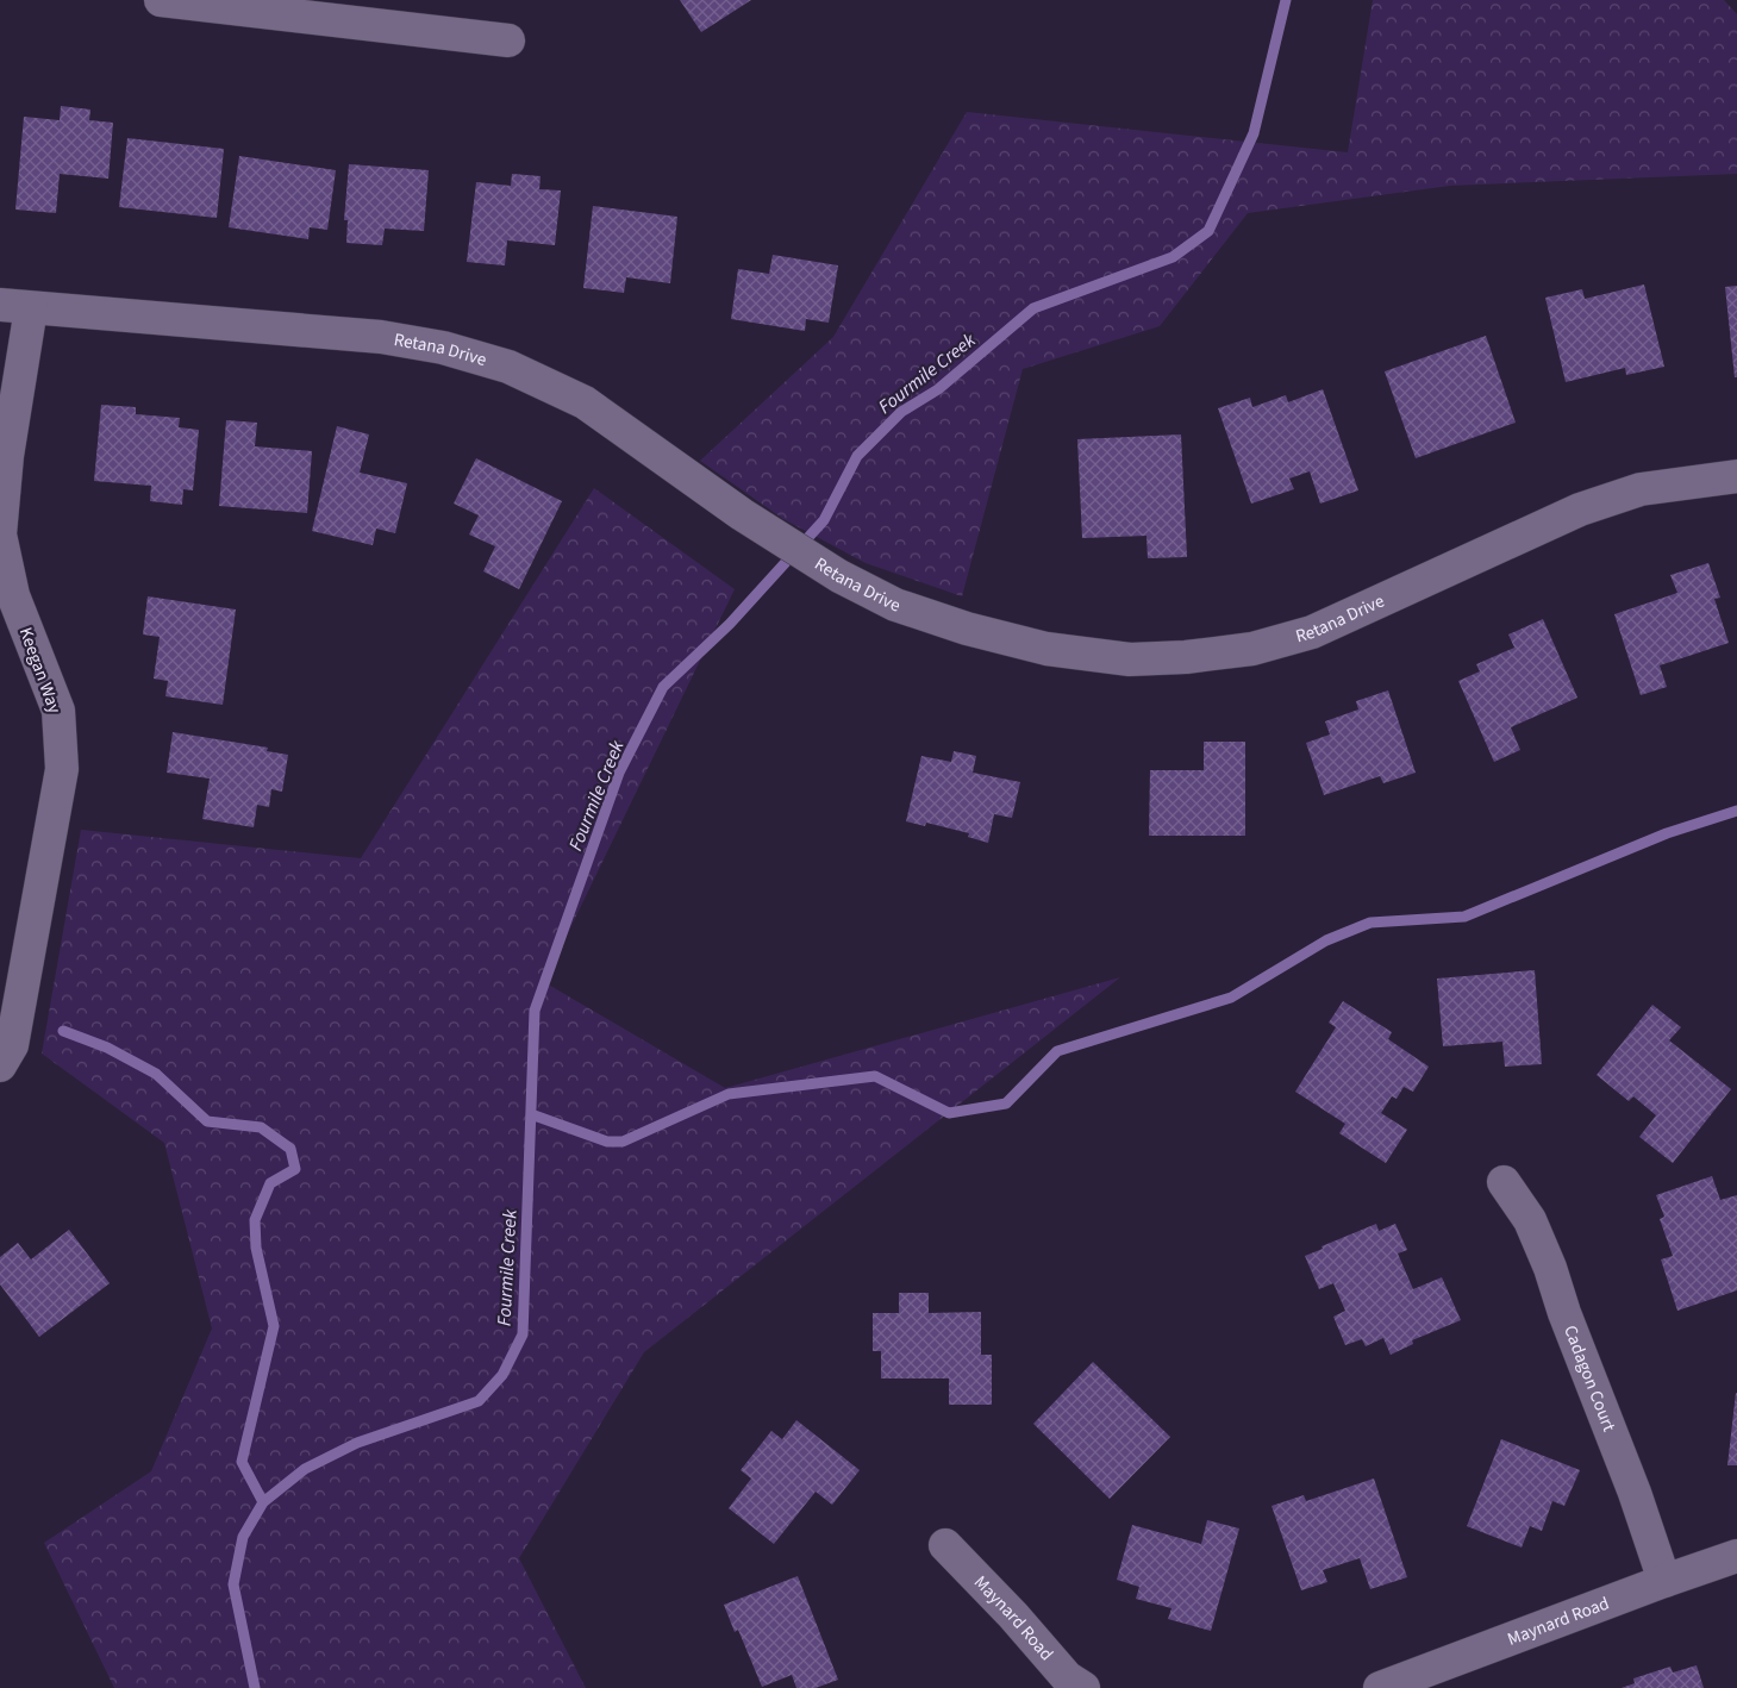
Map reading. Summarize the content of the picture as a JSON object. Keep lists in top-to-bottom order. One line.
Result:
{"streets":{"street":["Retana Drive","Keegan Way","Cadagon Court","Maynard Road"]},"crossings":[["Retana Drive","Keegan Way"],["Cadagon Court","Maynard Road"]],"water":["Fourmile Creek"]}
